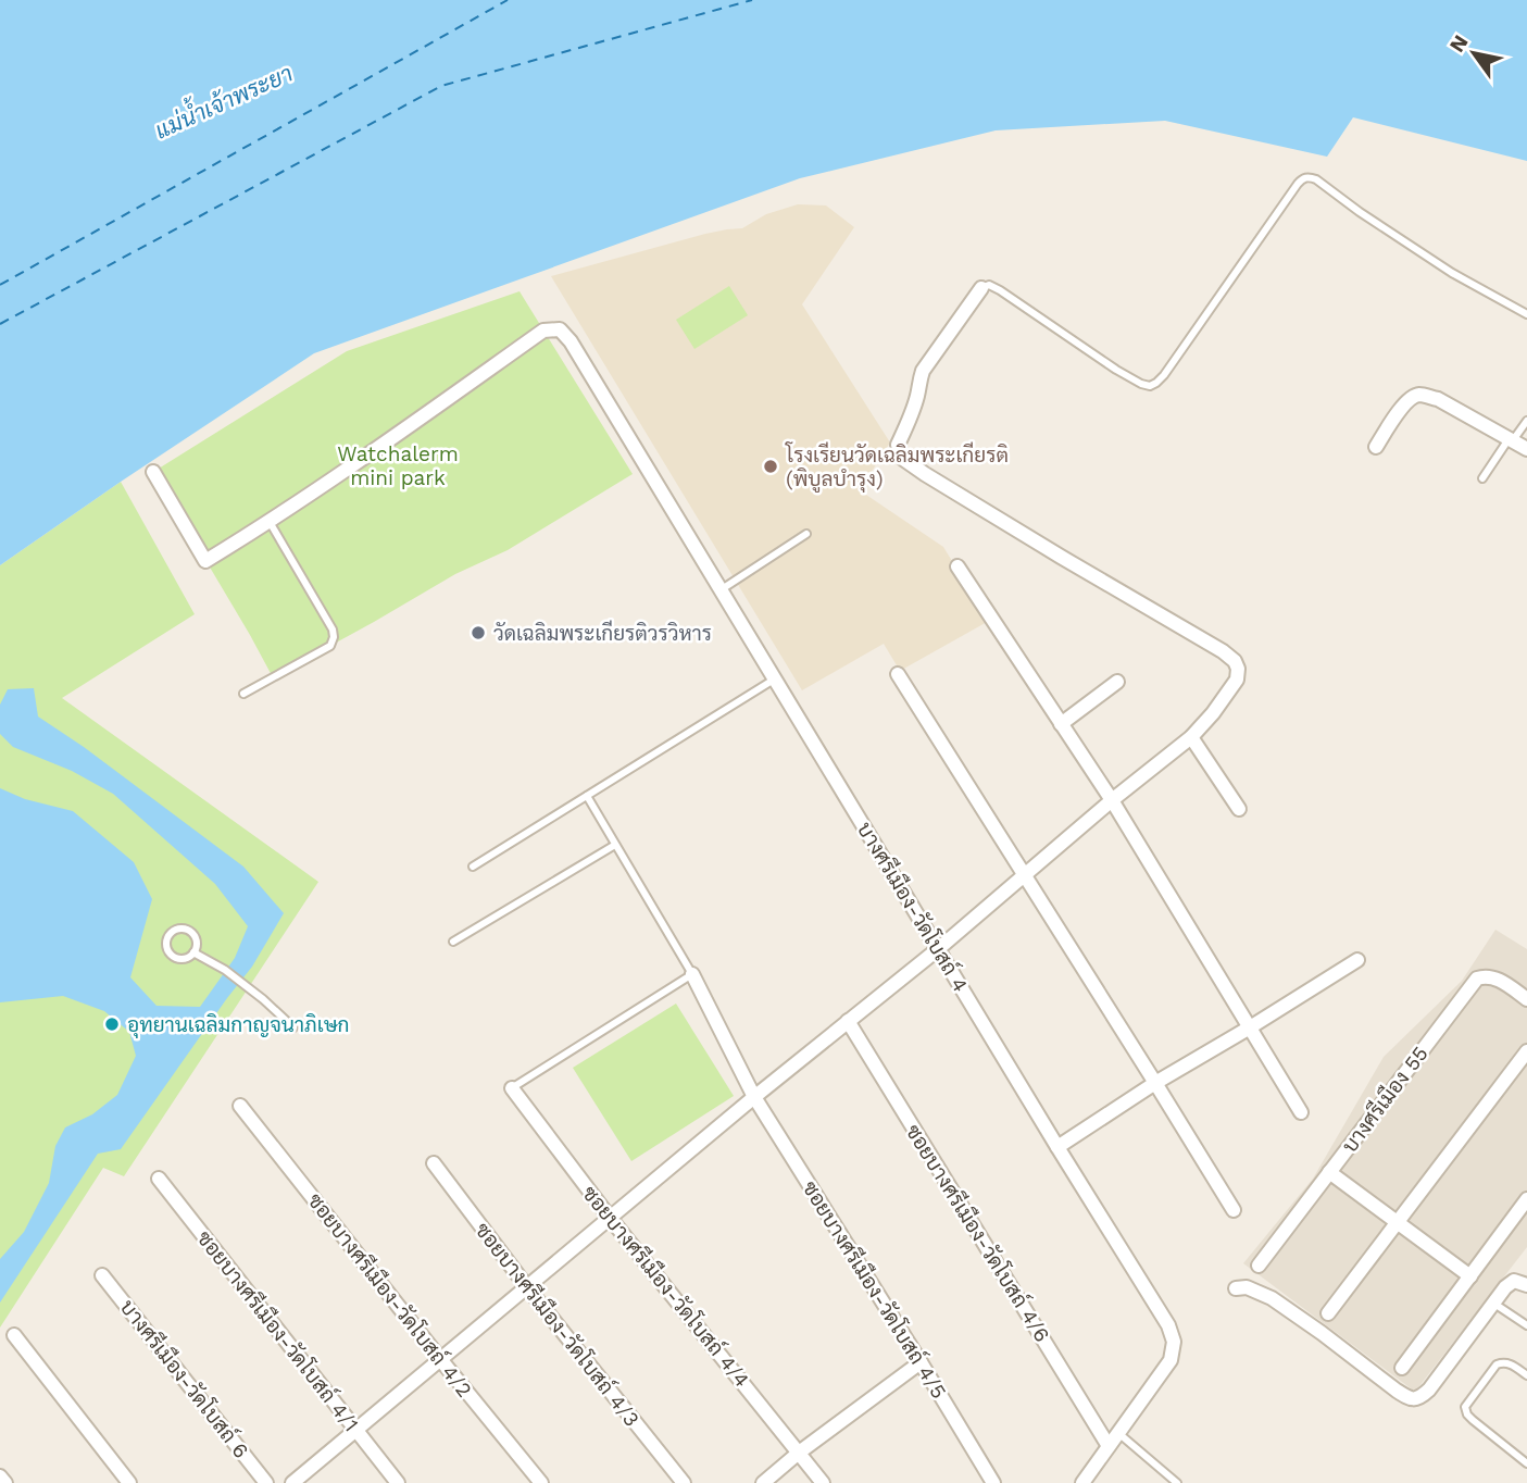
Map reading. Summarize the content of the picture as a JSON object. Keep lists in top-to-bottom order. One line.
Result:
{"streets":{"street":["บางศรีเมือง-วัดโบสถ์ 4","บางศรีเมือง 55","ซอยบางศรีเมือง-วัดโบสถ์ 4/6","ซอยบางศรีเมือง-วัดโบสถ์ 4/4","ซอยบางศรีเมือง-วัดโบสถ์ 4/5","ซอยบางศรีเมือง-วัดโบสถ์ 4/2","ซอยบางศรีเมือง-วัดโบสถ์ 4/3","ซอยบางศรีเมือง-วัดโบสถ์ 4/1","บางศรีเมือง-วัดโบสถ์ 6"]},"crossings":[["บางศรีเมือง-วัดโบสถ์ 4","ซอยบางศรีเมือง-วัดโบสถ์ 4/6"]],"water":["แม่น้ำเจ้าพระยา"],"parks":["Watchalerm mini park"],"places":["โรงเรียนวัดเฉลิมพระเกียรติ (พิบูลบำรุง)","วัดเฉลิมพระเกียรติวรวิหาร","อุทยานเฉลิมกาญจนาภิเษก"],"north":"top left"}
